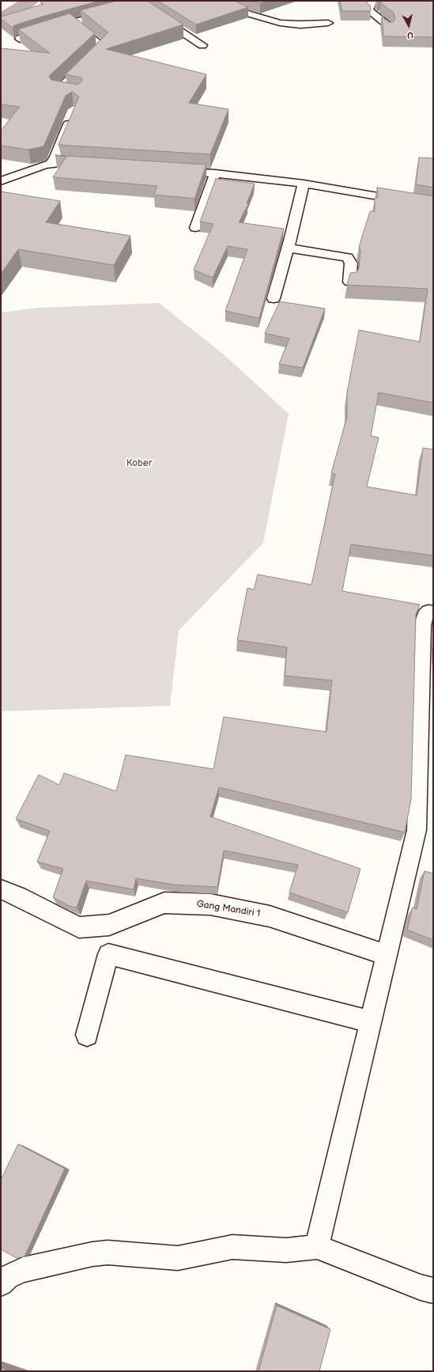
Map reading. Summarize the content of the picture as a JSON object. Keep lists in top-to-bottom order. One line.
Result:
{"streets":{"street":["Gang Mandiri 1"]},"parks":["Kober"],"north":"bottom"}
